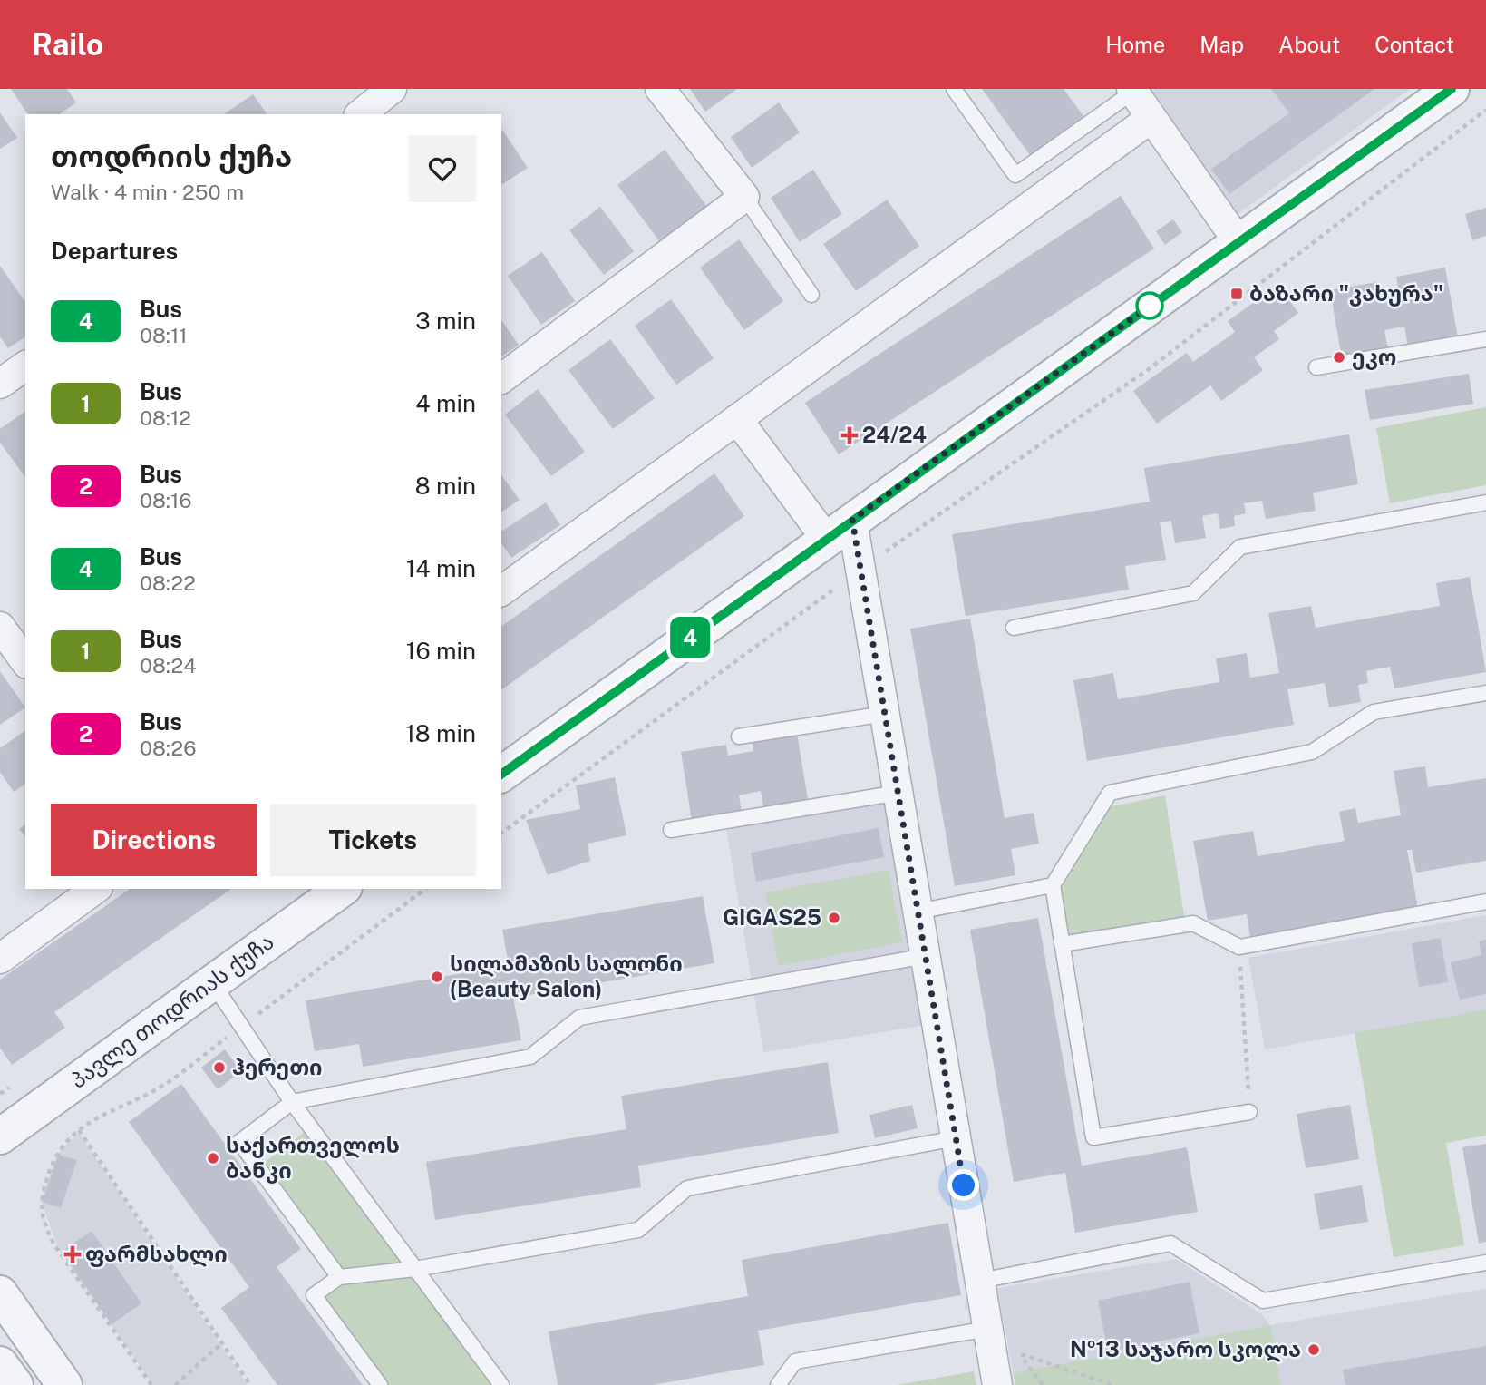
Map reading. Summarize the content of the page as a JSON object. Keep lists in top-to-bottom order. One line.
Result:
{"streets":{"street":["პავლე თოდრიას ქუჩა"]},"places":{"transit":["ბაზარი \"კახურა\""],"other":["ეკო","GIGAS25","სილამაზის სალონი (Beauty Salon)","ჰერეთი","საქართველოს ბანკი","№13 საჯარო სკოლა"],"health":["24/24","ფარმსახლი"]},"lines":["bus line 4"],"page":{"header":"Railo","nav":["Home","Map","About","Contact"],"on_map":"4","heading":[["თოდრიის ქუჩა","Walk · 4 min · 250 m"],"Departures"],"list":[{"mark":"4","name":"Bus","note":"08:11","value":"3 min"},{"mark":"1","name":"Bus","note":"08:12","value":"4 min"},{"mark":"2","name":"Bus","note":"08:16","value":"8 min"},{"mark":"4","name":"Bus","note":"08:22","value":"14 min"},{"mark":"1","name":"Bus","note":"08:24","value":"16 min"},{"mark":"2","name":"Bus","note":"08:26","value":"18 min"}],"buttons":["Directions","Tickets"]}}
